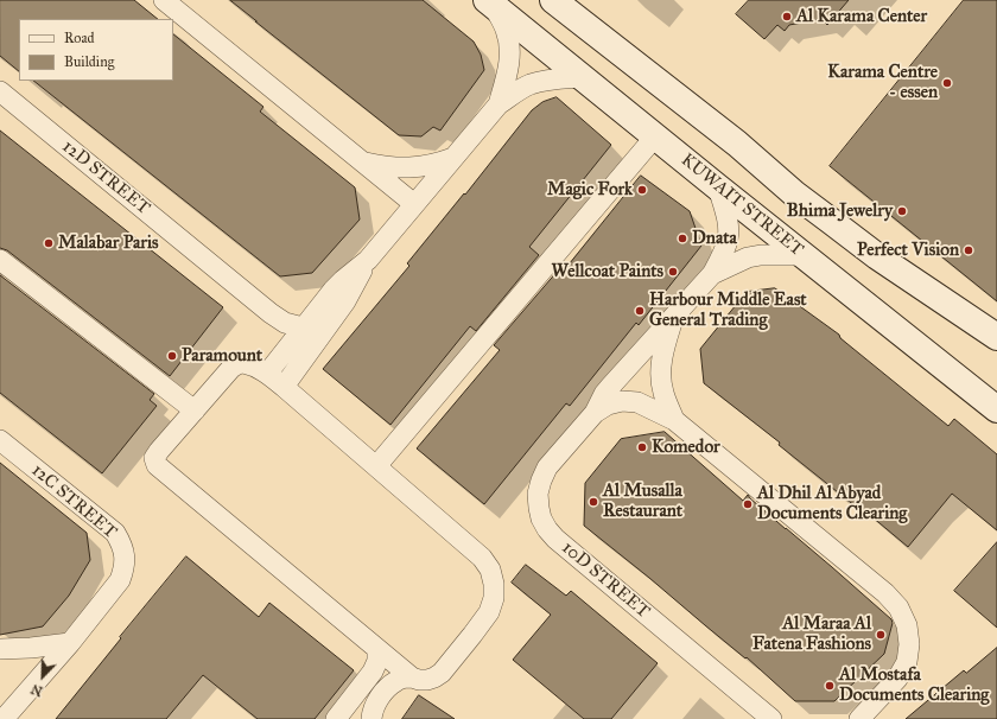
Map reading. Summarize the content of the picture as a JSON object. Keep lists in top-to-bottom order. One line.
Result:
{"streets":{"main road":["KUWAIT STREET"],"street":["12D STREET","12C STREET","10D STREET"]},"crossings":[["KUWAIT STREET","10D STREET"]],"places":["Al Karama Center","Karama Centre - essen","Magic Fork","Bhima Jewelry","Dnata","Malabar Paris","Perfect Vision","Wellcoat Paints","Harbour Middle East General Trading","Paramount","Komedor","Al Musalla Restaurant","Al Dhil Al Abyad Documents Clearing","Al Maraa Al Fatena Fashions","Al Mostafa Documents Clearing"],"legend":["Road","Building"],"north":"bottom left"}
